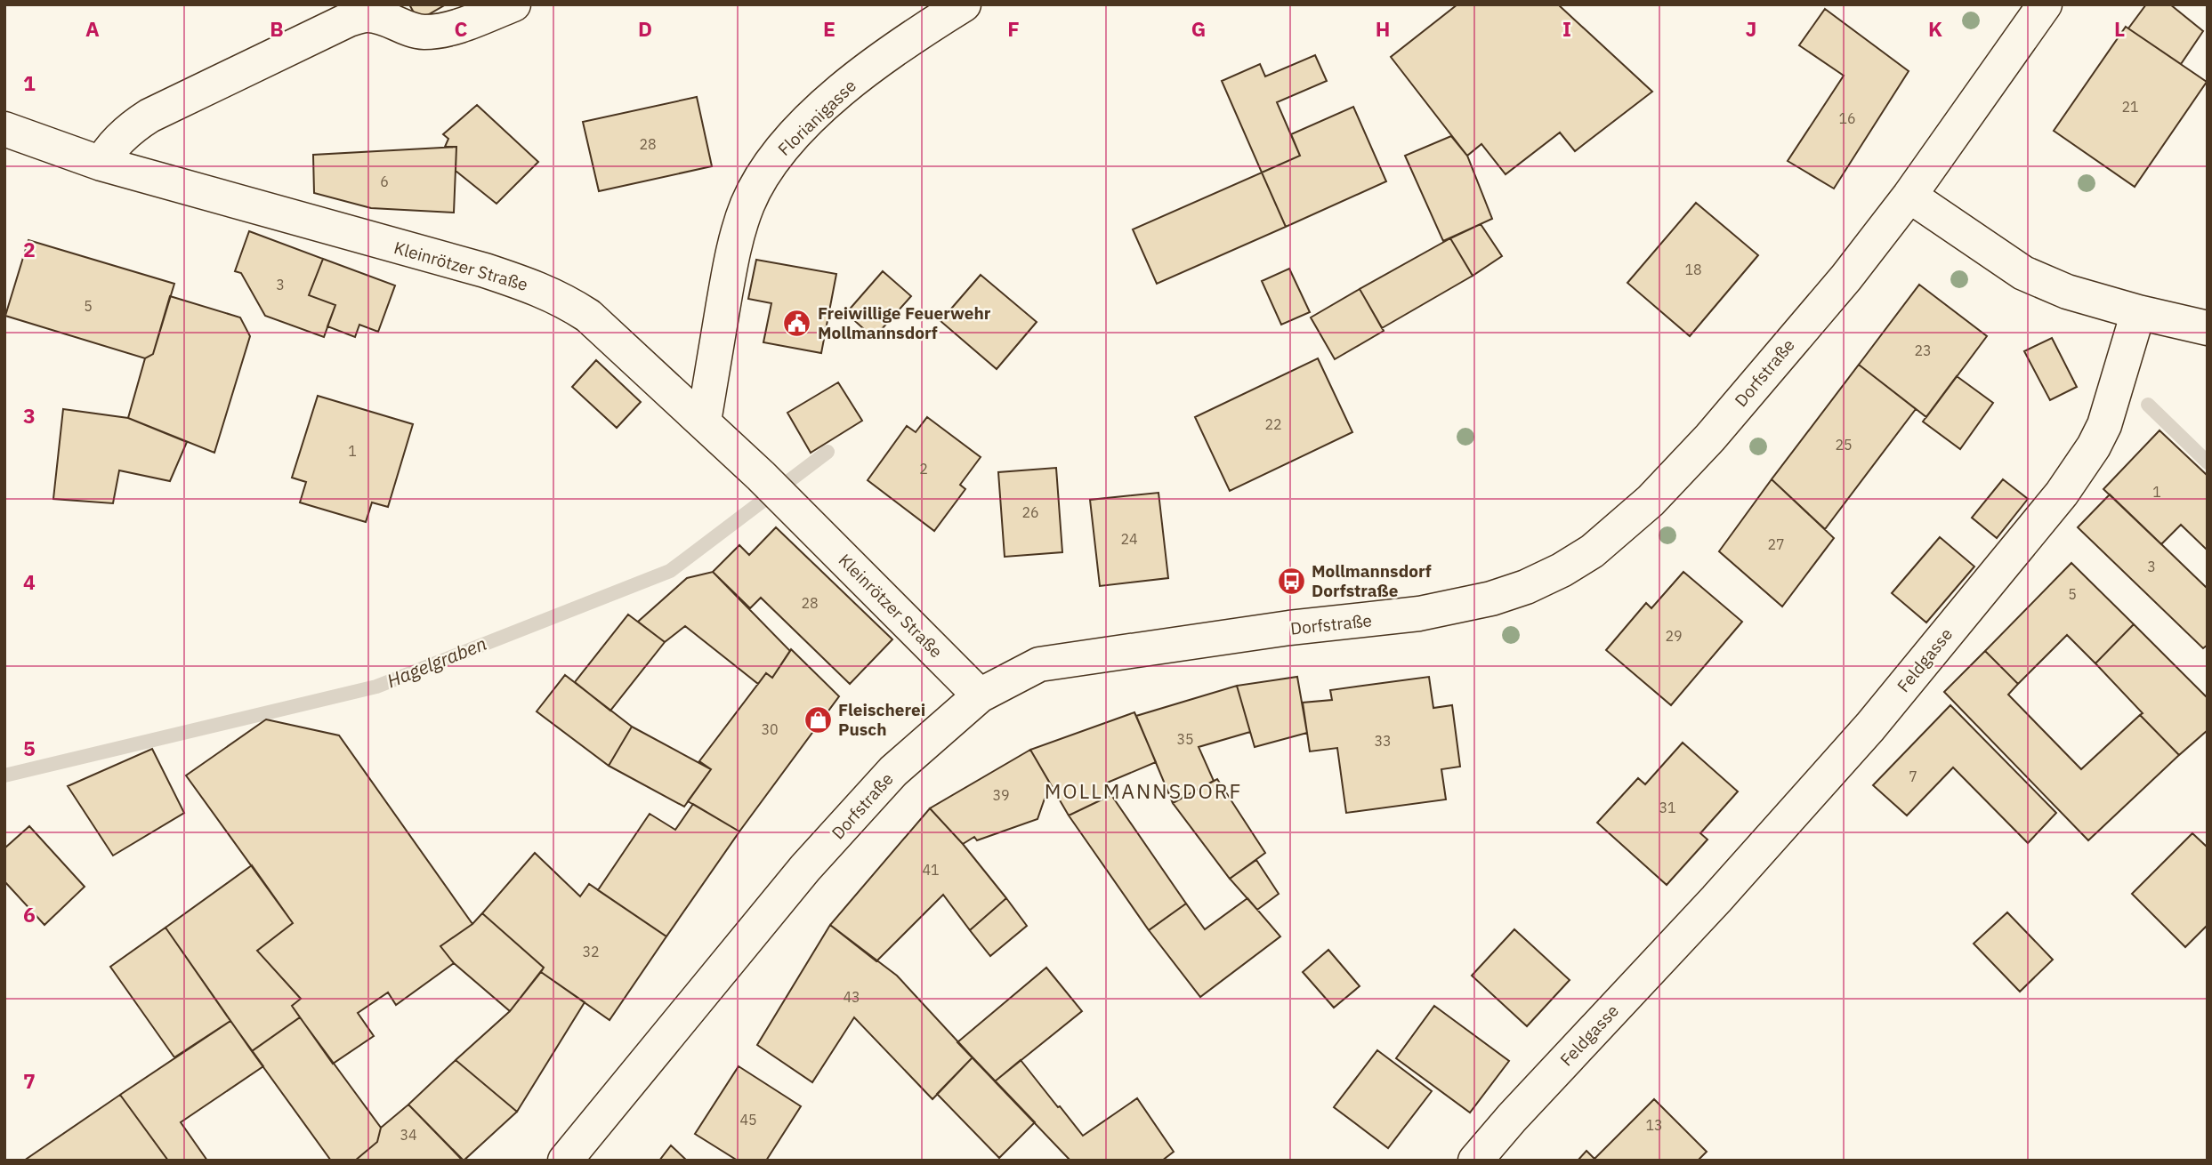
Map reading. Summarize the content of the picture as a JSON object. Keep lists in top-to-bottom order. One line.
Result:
{"streets":{"street":["Florianigasse","Kleinrötzer Straße","Dorfstraße","Feldgasse"]},"crossings":[["Florianigasse","Kleinrötzer Straße"],["Kleinrötzer Straße","Dorfstraße"]],"districts":["MOLLMANNSDORF"],"water":["Hagelgraben"],"places":{"public building":["Freiwillige Feuerwehr Mollmannsdorf"],"bus stop":["Mollmannsdorf Dorfstraße"],"shop":["Fleischerei Pusch"]},"house_numbers":["21","16","28","6","18","3","5","23","22","25","1","2","1","26","24","27","3","5","28","29","30","35","33","7","39","31","41","32","43","45","13","34"],"grid":{"columns":["A","B","C","D","E","F","G","H","I","J","K","L"],"rows":["1","2","3","4","5","6","7"]}}
